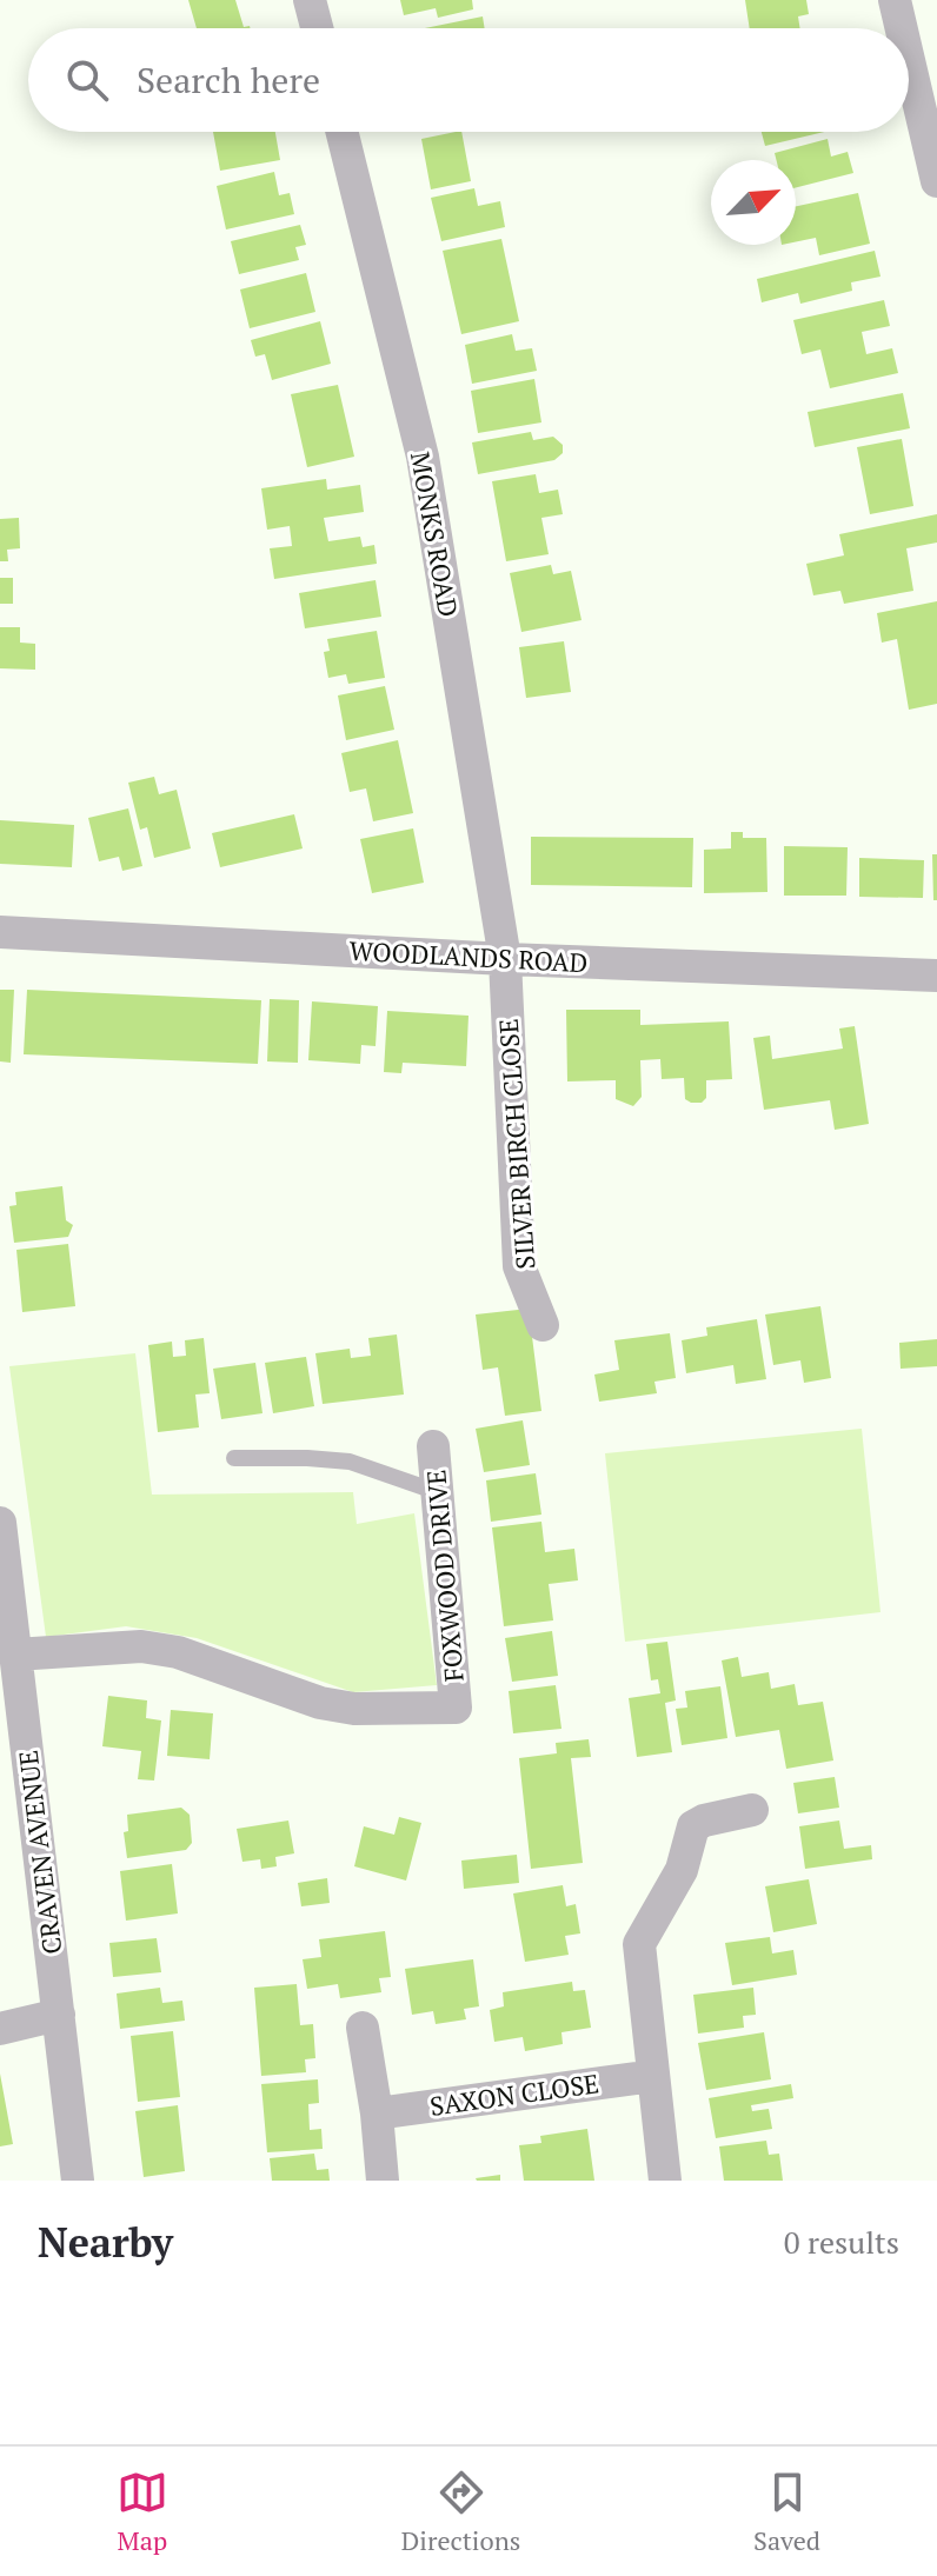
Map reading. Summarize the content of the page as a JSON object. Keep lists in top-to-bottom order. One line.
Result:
{"streets":{"street":["MONKS ROAD","WOODLANDS ROAD","SILVER BIRCH CLOSE","FOXWOOD DRIVE","CRAVEN AVENUE","SAXON CLOSE"]},"crossings":[["MONKS ROAD","WOODLANDS ROAD"],["MONKS ROAD","SILVER BIRCH CLOSE"],["WOODLANDS ROAD","SILVER BIRCH CLOSE"],["FOXWOOD DRIVE","CRAVEN AVENUE"]],"north":"top right","page":{"search":"Search here","heading":["Nearby","0 results"],"nav":["Map","Directions","Saved"]}}
